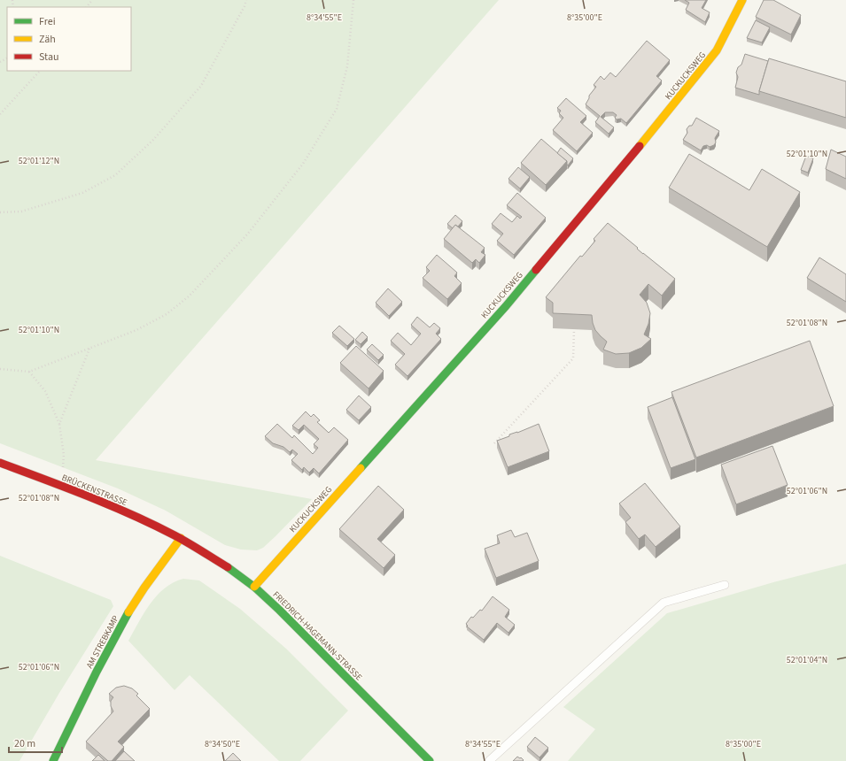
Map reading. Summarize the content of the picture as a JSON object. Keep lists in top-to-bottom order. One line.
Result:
{"streets":{"street":["KUCKUCKSWEG","BRÜCKENSTRASSE","FRIEDRICH-HAGEMANN-STRASSE","AM STREBKAMP"]},"crossings":[["KUCKUCKSWEG","FRIEDRICH-HAGEMANN-STRASSE"],["BRÜCKENSTRASSE","FRIEDRICH-HAGEMANN-STRASSE"],["BRÜCKENSTRASSE","AM STREBKAMP"],["FRIEDRICH-HAGEMANN-STRASSE","AM STREBKAMP"]],"legend":["Frei","Zäh","Stau"],"scale_bar":"20 m","coordinates":["8°34'55\"E","8°35'00\"E","52°01'10\"N","52°01'12\"N","52°01'08\"N","52°01'06\"N","52°01'04\"N","8°34'50\"E"]}
